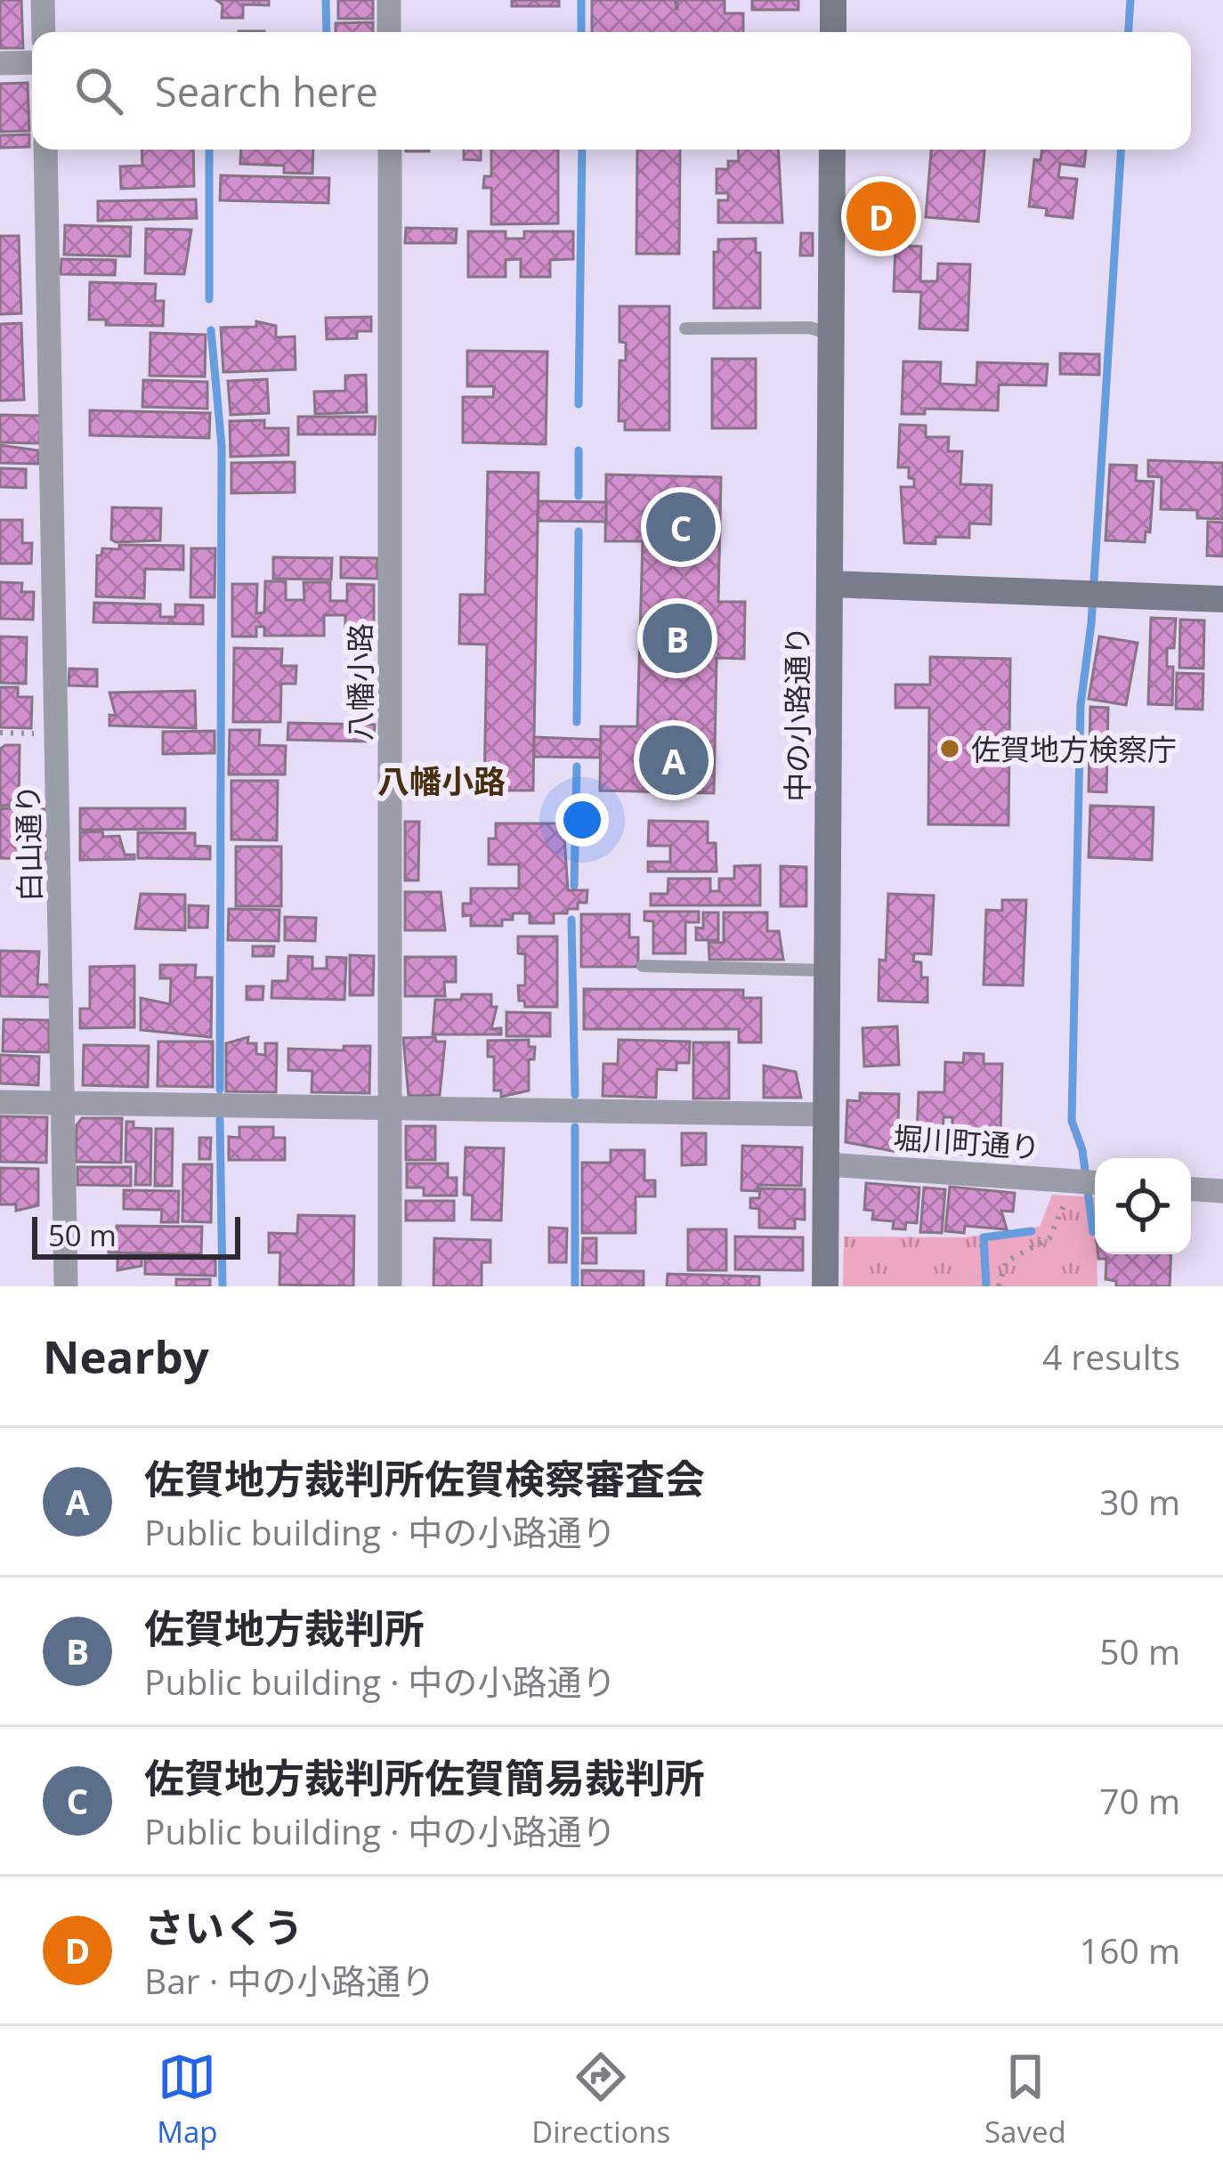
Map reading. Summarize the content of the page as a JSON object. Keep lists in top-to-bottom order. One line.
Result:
{"streets":{"street":["八幡小路","中の小路通り","白山通り","堀川町通り"]},"crossings":[["中の小路通り","堀川町通り"]],"districts":["八幡小路"],"places":["佐賀地方検察庁"],"scale_bar":"50 m","page":{"search":"Search here","pins":["D","C","B","A"],"scale":"50 m","heading":["Nearby","4 results"],"list":[{"mark":"A","name":"佐賀地方裁判所佐賀検察審査会","note":"Public building · 中の小路通り","value":"30 m"},{"mark":"B","name":"佐賀地方裁判所","note":"Public building · 中の小路通り","value":"50 m"},{"mark":"C","name":"佐賀地方裁判所佐賀簡易裁判所","note":"Public building · 中の小路通り","value":"70 m"},{"mark":"D","name":"さいくう","note":"Bar · 中の小路通り","value":"160 m"}],"nav":["Map","Directions","Saved"]}}
